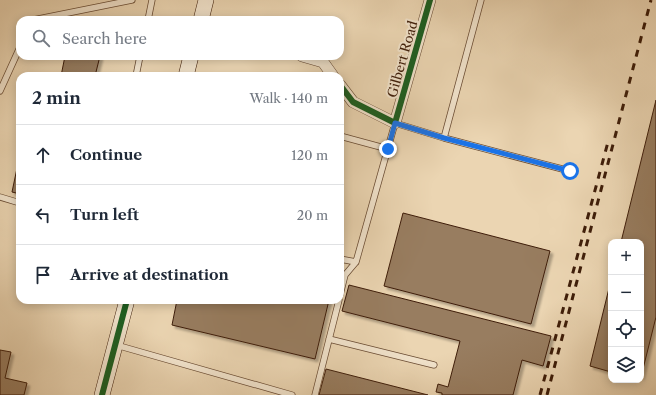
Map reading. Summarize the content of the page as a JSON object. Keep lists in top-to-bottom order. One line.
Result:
{"streets":{"street":["Gilbert Road"]},"page":{"search":"Search here","heading":["2 min","Walk · 140 m"],"list":[["Continue","120 m"],["Turn left","20 m"],"Arrive at destination"],"map_buttons":["+","−"]}}
